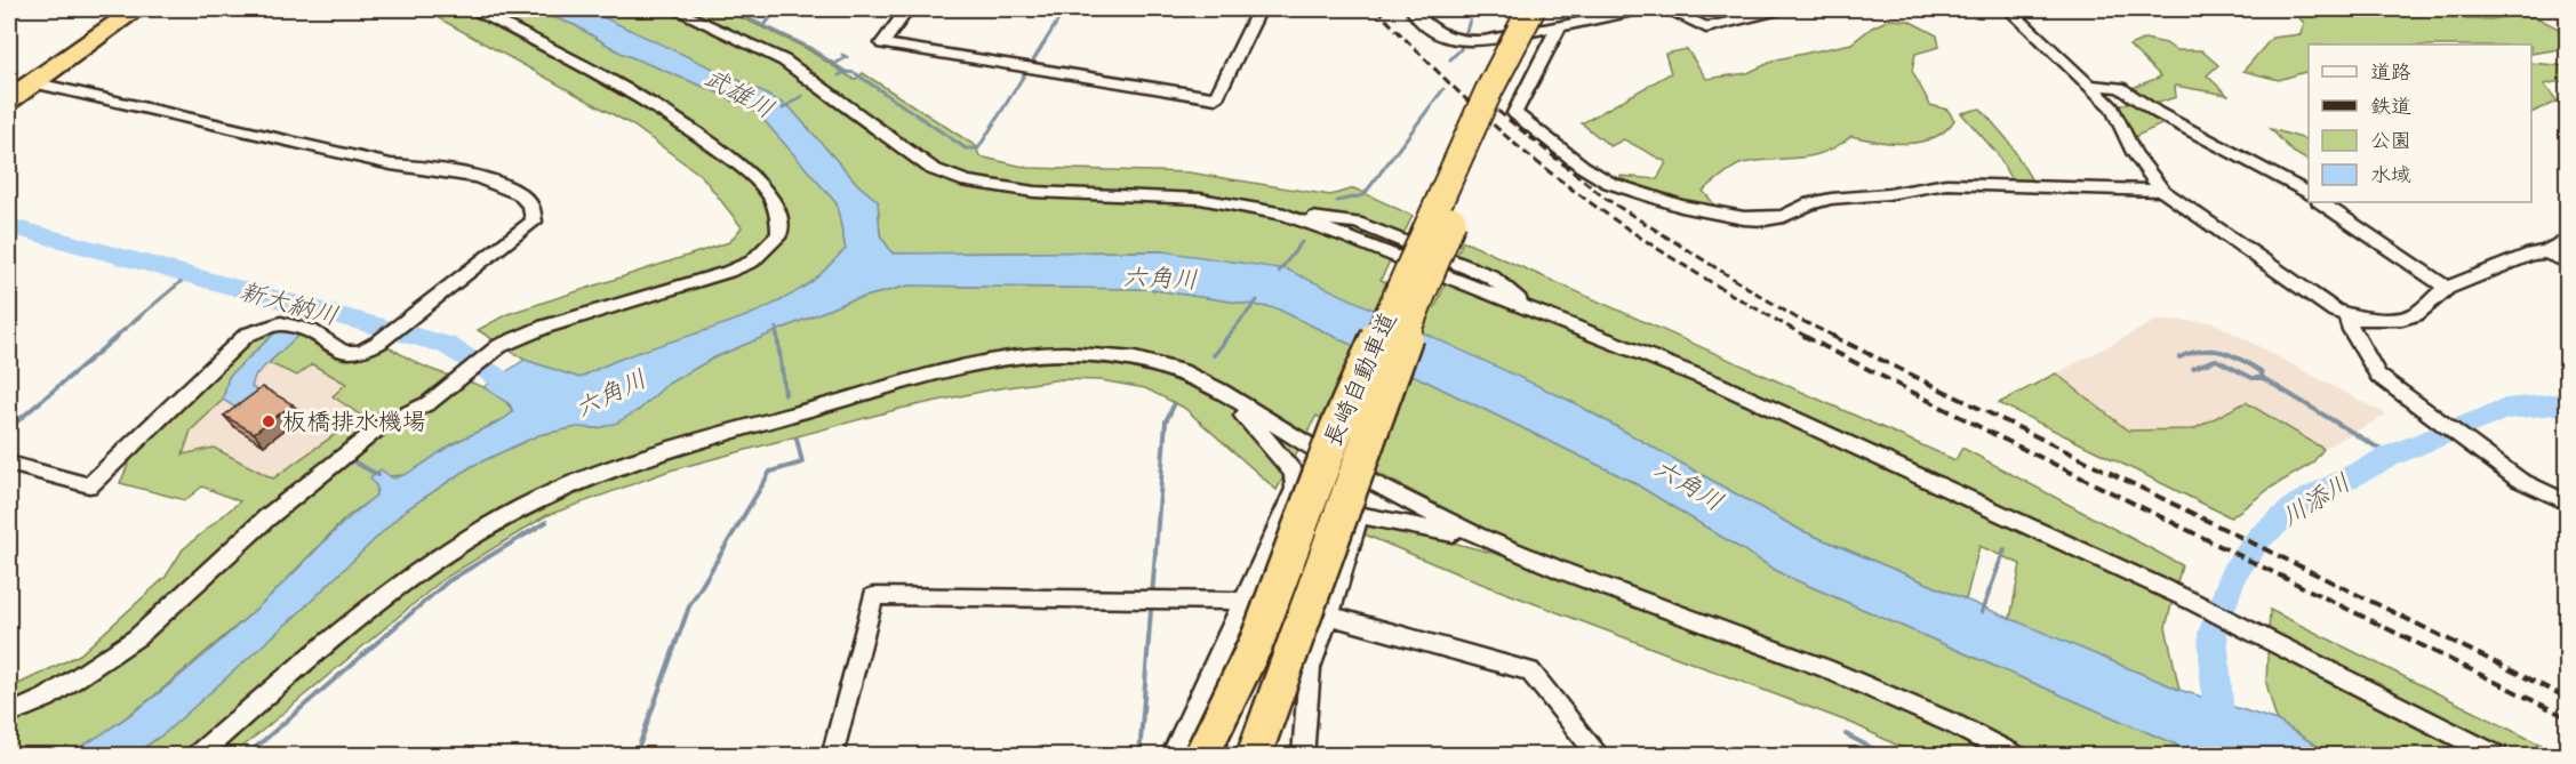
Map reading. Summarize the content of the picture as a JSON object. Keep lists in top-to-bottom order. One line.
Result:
{"streets":{"highway":["長崎自動車道"]},"water":["武雄川","六角川","新大納川","川添川"],"places":["板橋排水機場"],"legend":["道路","鉄道","公園","水域"]}
